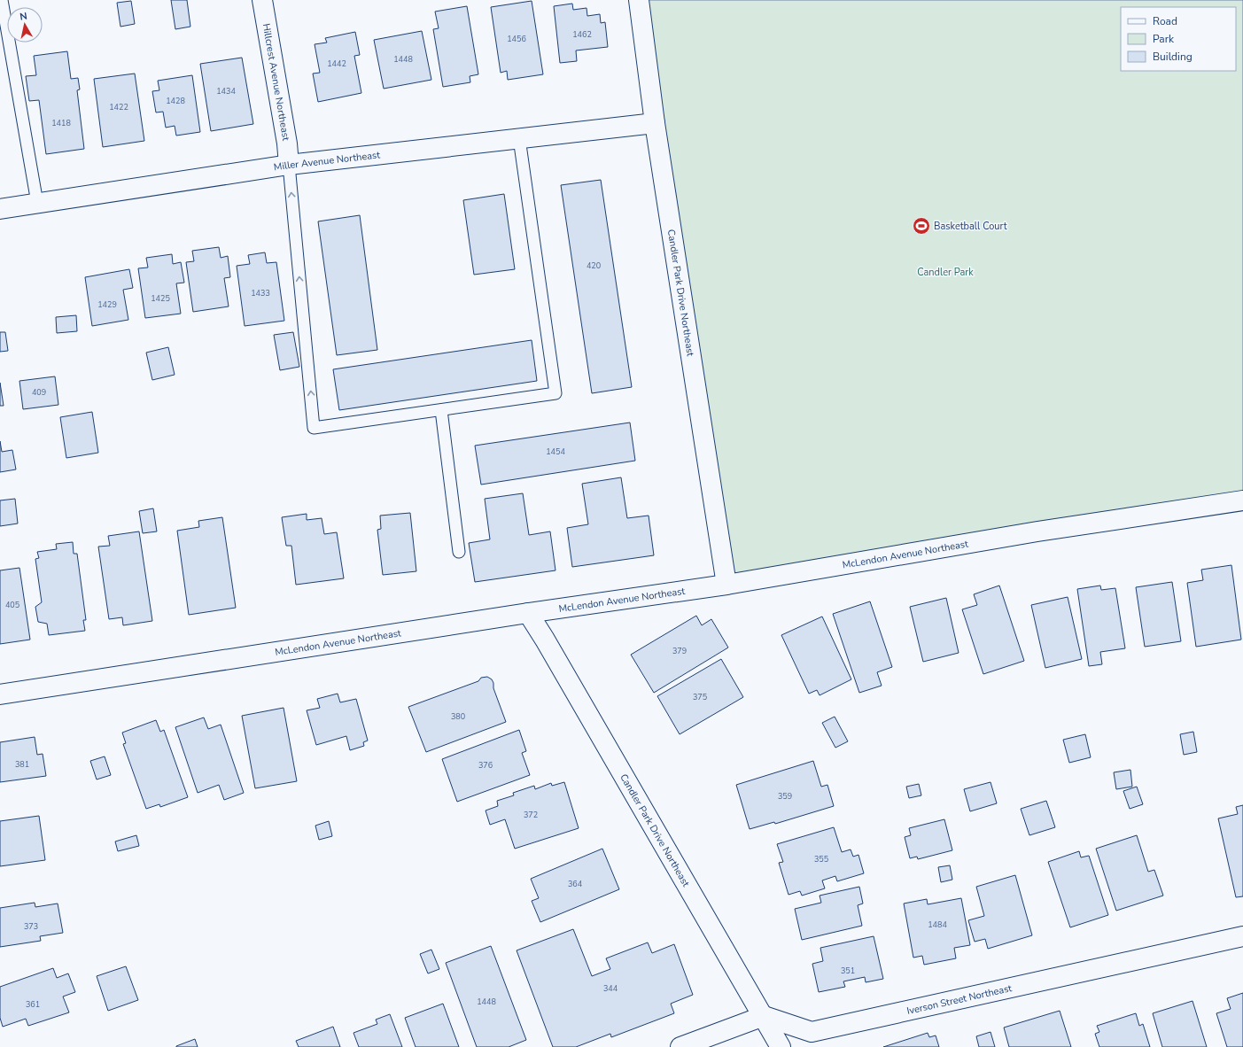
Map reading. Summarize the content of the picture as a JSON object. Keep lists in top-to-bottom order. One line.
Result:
{"streets":{"street":["Hillcrest Avenue Northeast","Miller Avenue Northeast","Candler Park Drive Northeast","McLendon Avenue Northeast","Iverson Street Northeast"]},"crossings":[["Hillcrest Avenue Northeast","Miller Avenue Northeast"],["Miller Avenue Northeast","Candler Park Drive Northeast"],["Candler Park Drive Northeast","McLendon Avenue Northeast"],["Candler Park Drive Northeast","Iverson Street Northeast"]],"parks":["Candler Park"],"places":{"sports":["Basketball Court"]},"house_numbers":["1462","1456","1448","1442","1434","1428","1422","1418","420","1433","1425","1429","409","1454","405","379","375","380","381","376","359","372","355","364","1484","373","351","344","1448","361"],"legend":["Road","Park","Building"],"north":"top"}
